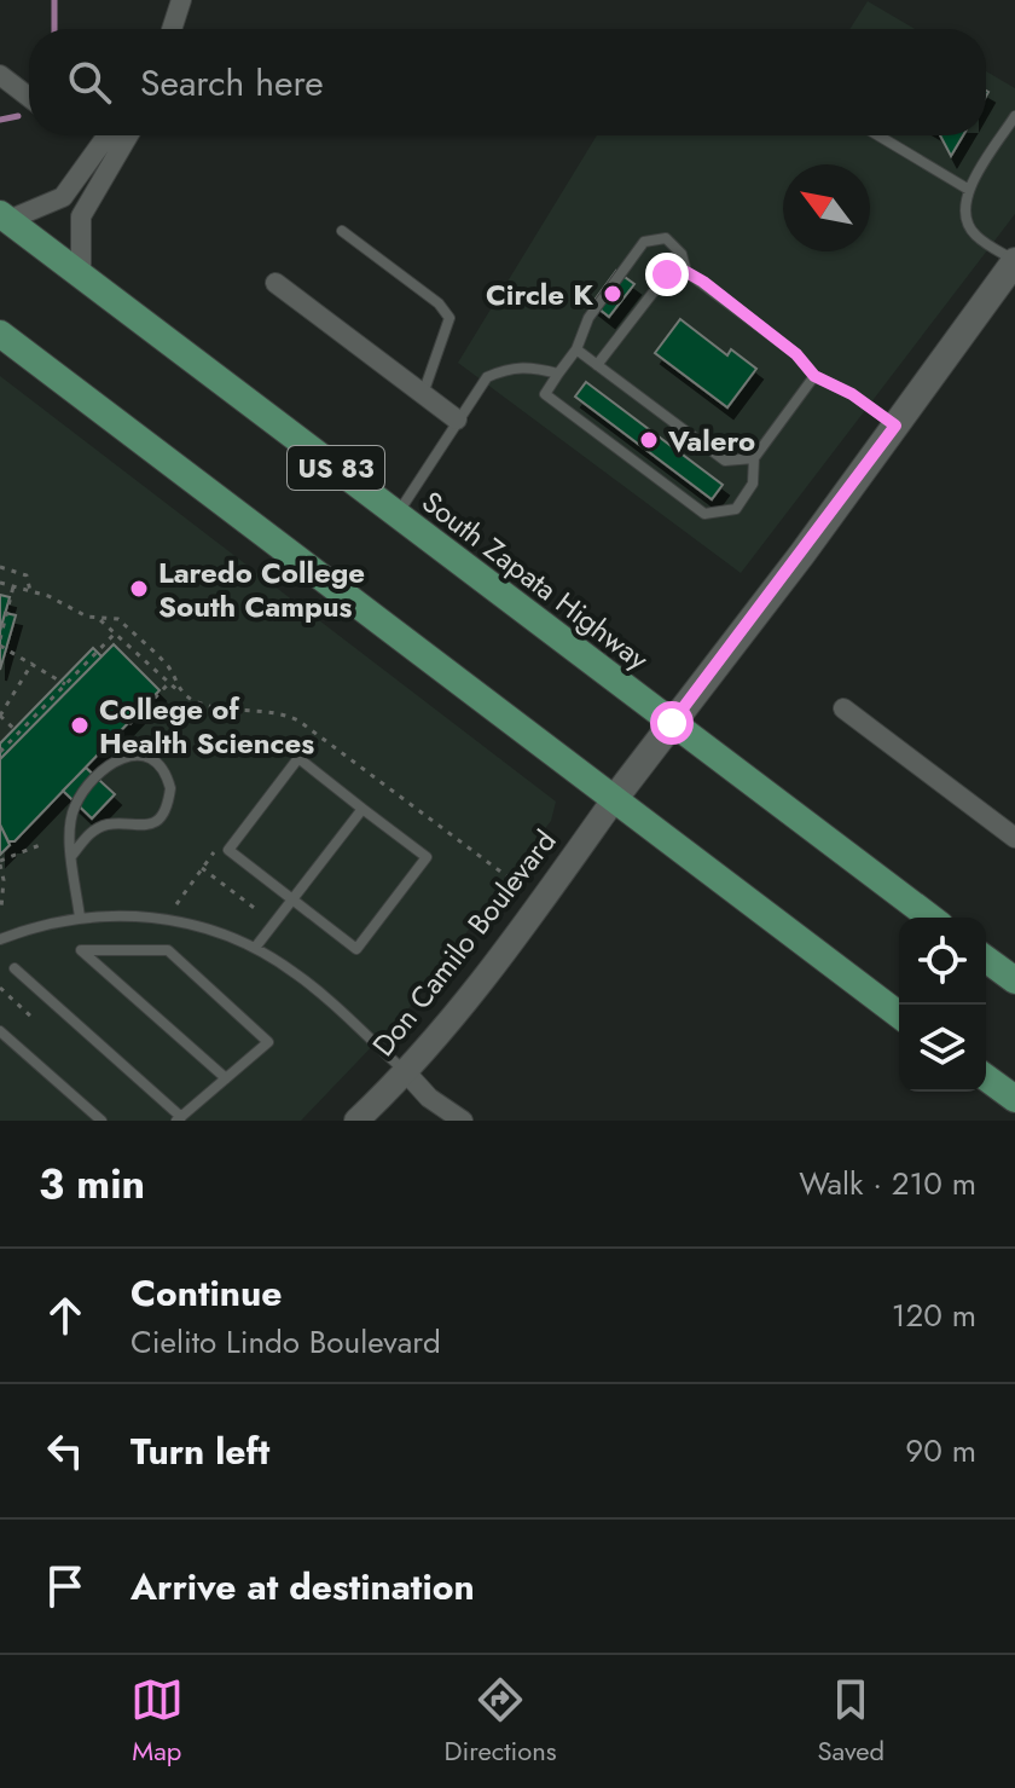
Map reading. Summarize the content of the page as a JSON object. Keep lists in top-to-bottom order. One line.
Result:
{"streets":{"main road":["US 83","South Zapata Highway"],"street":["Don Camilo Boulevard"]},"places":["Circle K","Valero","Laredo College South Campus","College of Health Sciences"],"north":"top left","page":{"search":"Search here","heading":["3 min","Walk · 210 m"],"list":[["Continue","Cielito Lindo Boulevard","120 m"],["Turn left","90 m"],"Arrive at destination"],"nav":["Map","Directions","Saved"]}}
